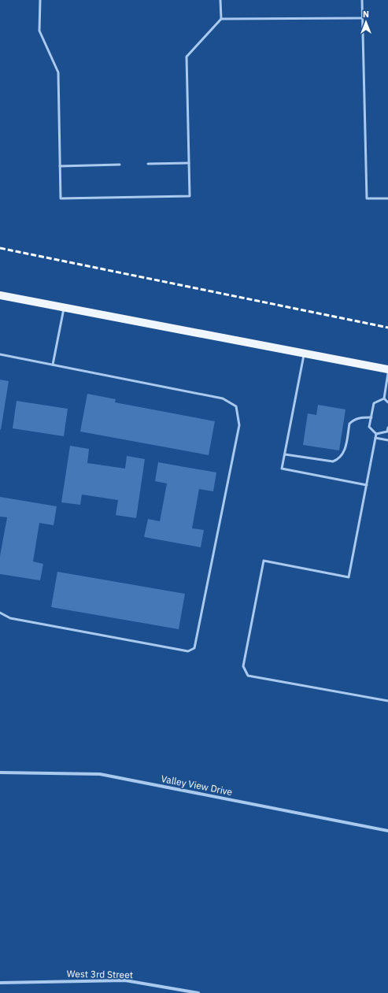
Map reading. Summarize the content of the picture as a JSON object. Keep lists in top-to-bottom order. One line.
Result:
{"streets":{"street":["Valley View Drive","West 3rd Street"]},"north":"top"}
